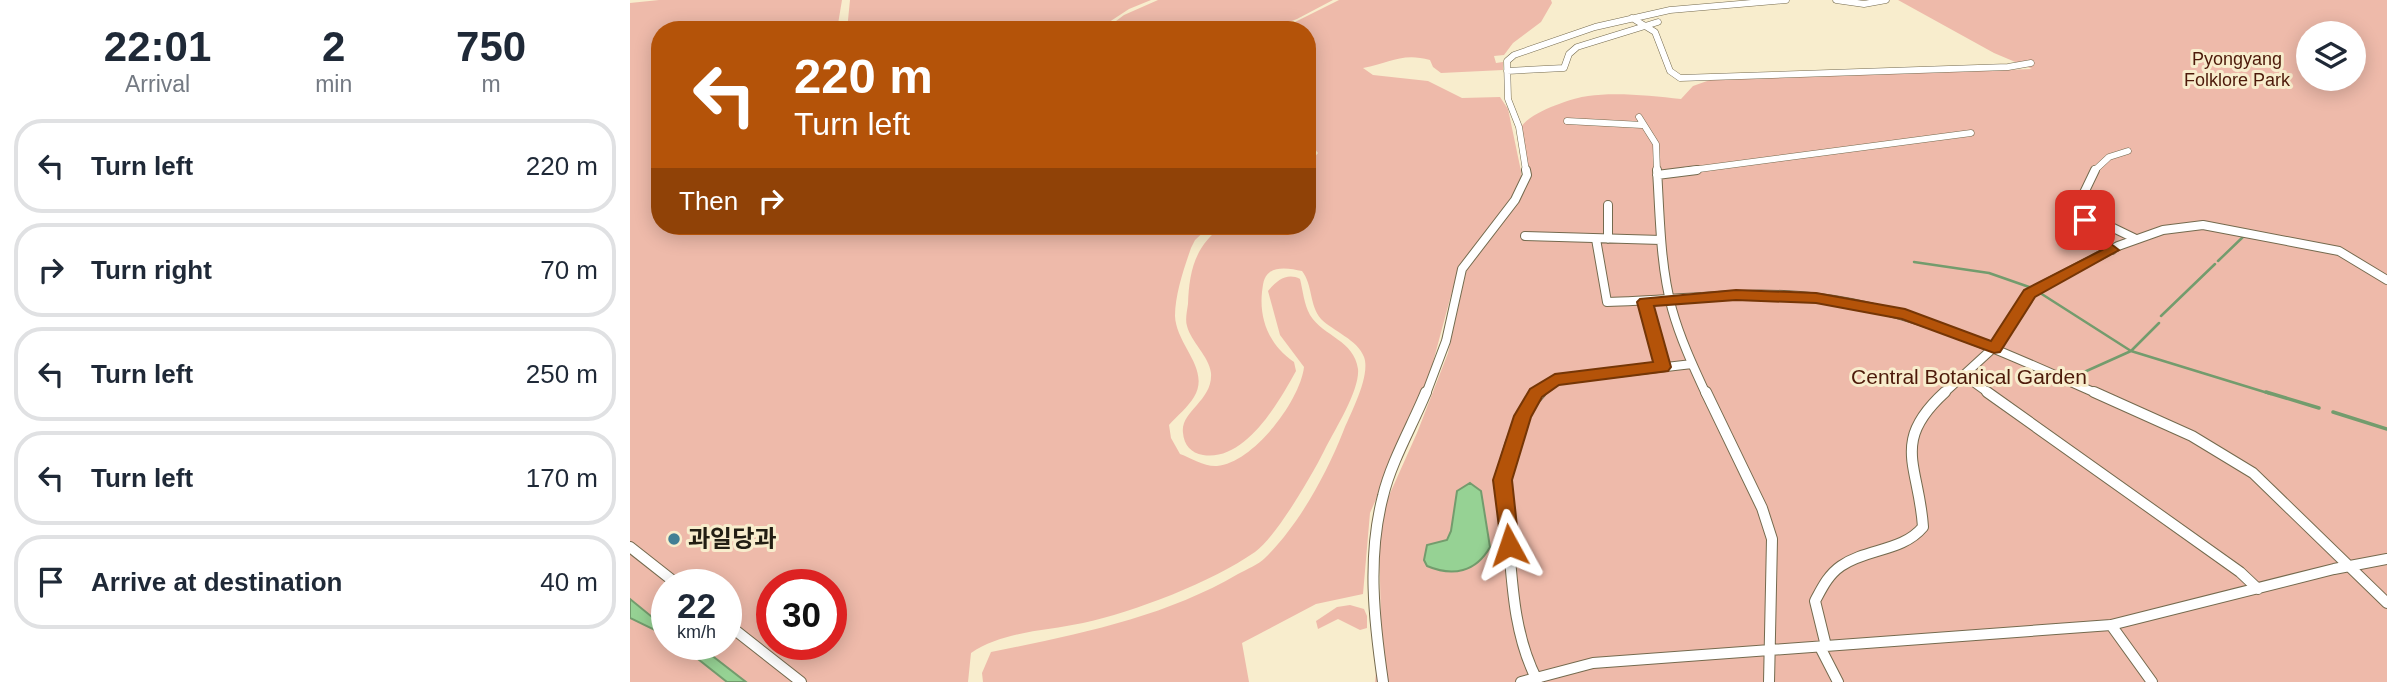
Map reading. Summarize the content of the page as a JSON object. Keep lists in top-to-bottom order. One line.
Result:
{"parks":["Pyongyang Folklore Park","Central Botanical Garden"],"places":["과일당과"],"page":{"eta":["22:01","Arrival","2","min","750","m"],"turn":["220 m","Turn left"],"list":[{"name":"Turn left","value":"220 m"},{"name":"Turn right","value":"70 m"},{"name":"Turn left","value":"250 m"},{"name":"Turn left","value":"170 m"},{"name":"Arrive at destination","value":"40 m"}],"then":"Then","speed":"22 km/h","limit":"30"}}
